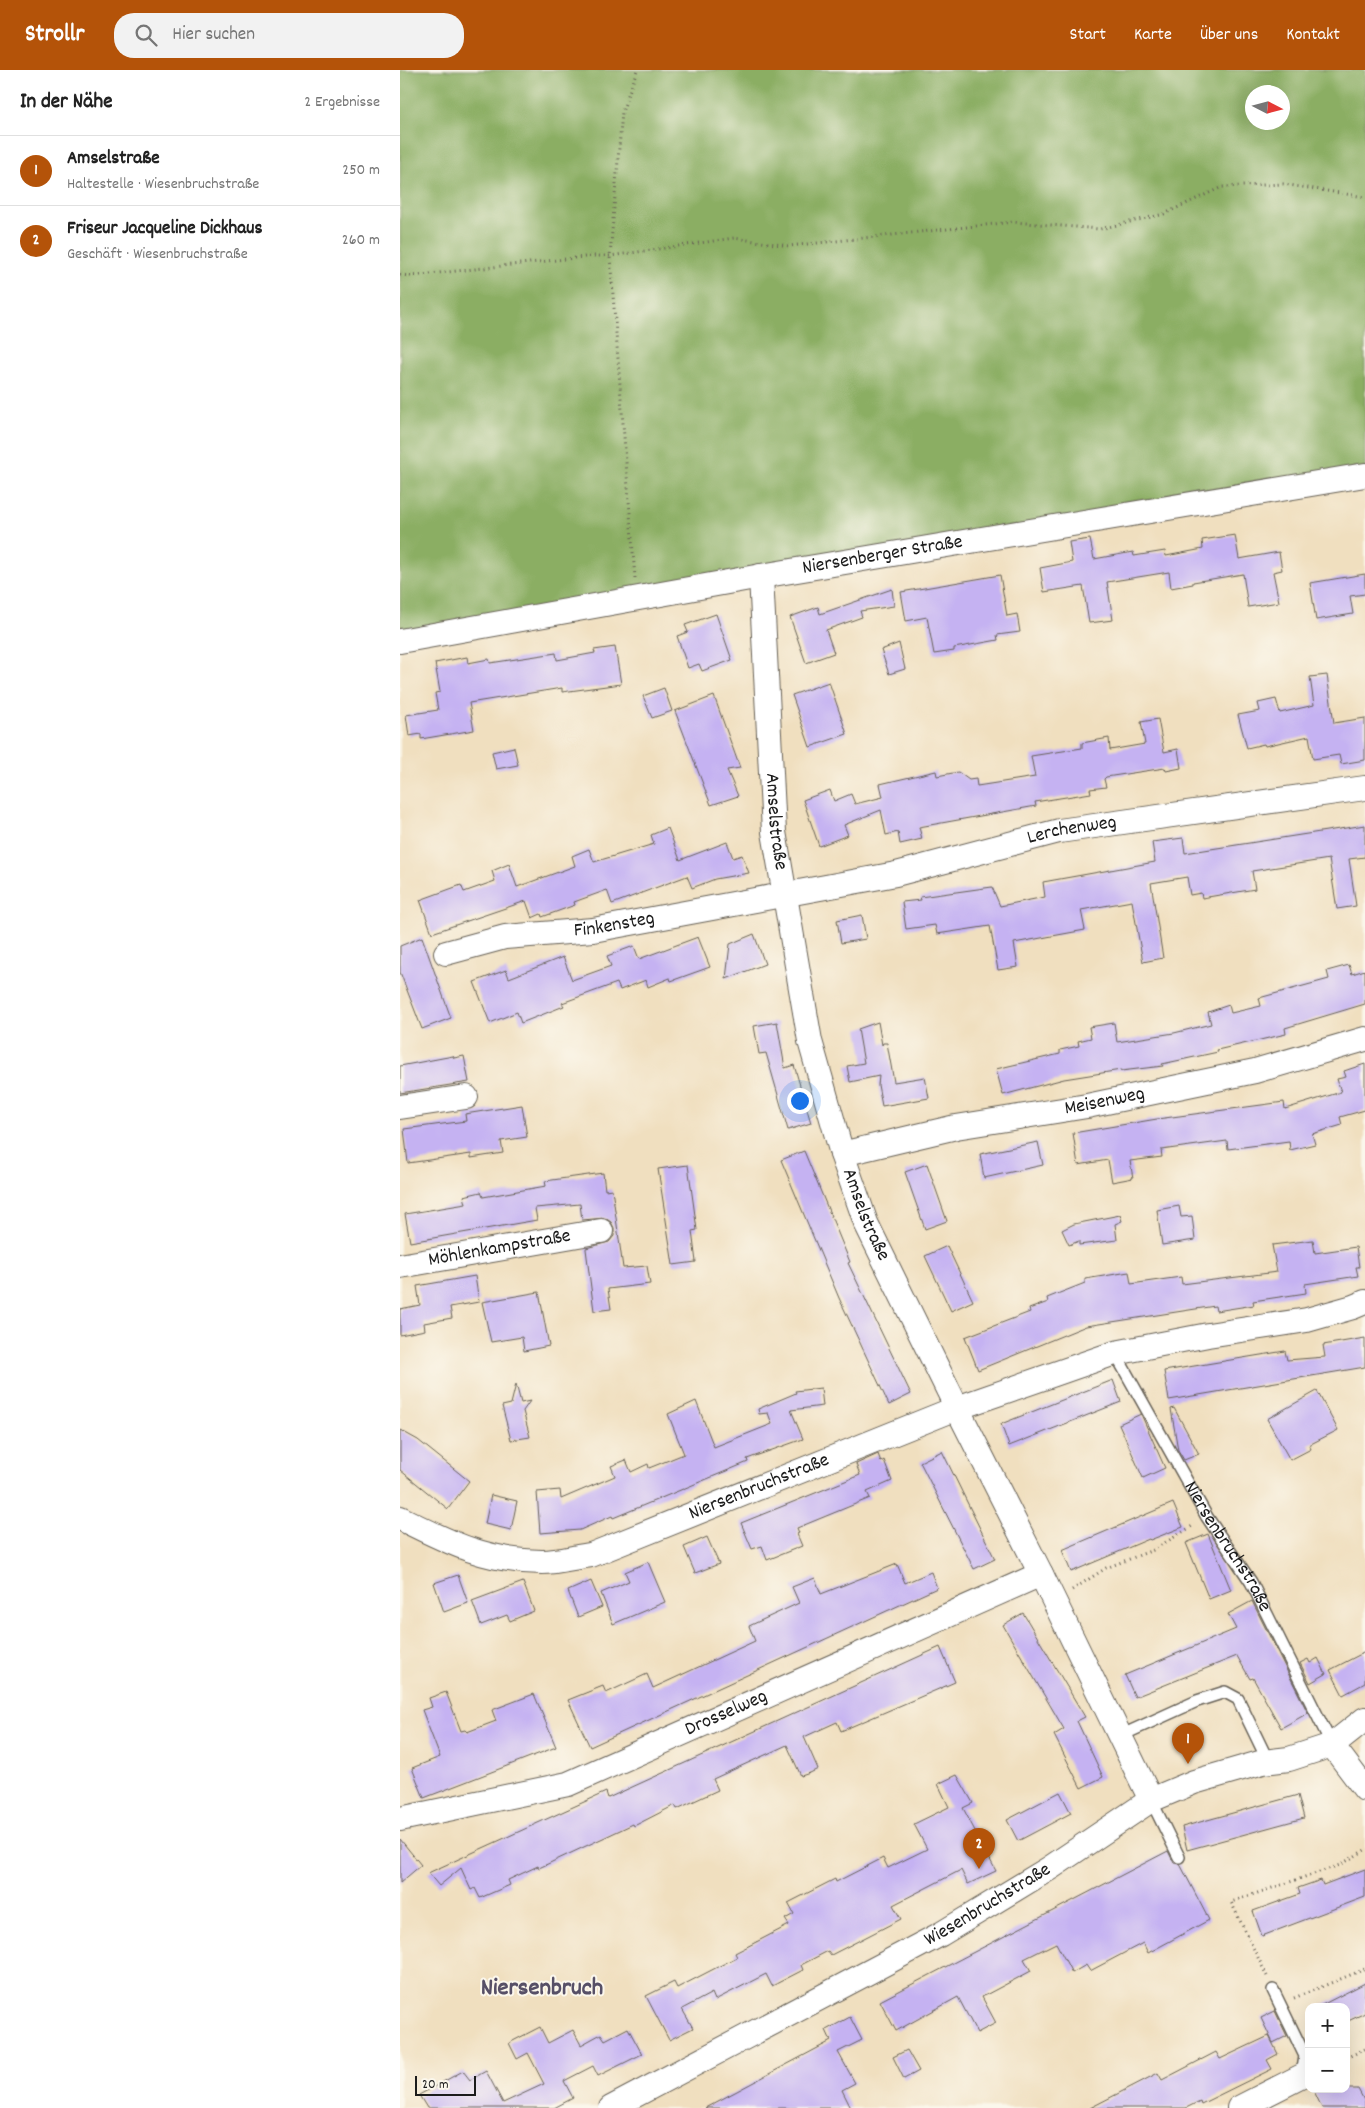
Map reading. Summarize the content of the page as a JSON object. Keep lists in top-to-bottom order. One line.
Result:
{"streets":{"street":["Niersenberger Straße","Amselstraße","Lerchenweg","Finkensteg","Meisenweg","Möhlenkampstraße","Niersenbruchstraße","Drosselweg","Wiesenbruchstraße"]},"crossings":[["Niersenberger Straße","Amselstraße"],["Amselstraße","Lerchenweg"],["Amselstraße","Finkensteg"],["Amselstraße","Meisenweg"],["Amselstraße","Niersenbruchstraße"],["Amselstraße","Drosselweg"],["Amselstraße","Wiesenbruchstraße"],["Lerchenweg","Finkensteg"],["Niersenbruchstraße","Wiesenbruchstraße"]],"districts":["Niersenbruch"],"scale_bar":"20 m","north":"right","page":{"header":"Strollr","search":"Hier suchen","nav":["Start","Karte","Über uns","Kontakt"],"heading":["In der Nähe","2 Ergebnisse"],"list":[{"mark":"1","name":"Amselstraße","note":"Haltestelle · Wiesenbruchstraße","value":"250 m"},{"mark":"2","name":"Friseur Jacqueline Dickhaus","note":"Geschäft · Wiesenbruchstraße","value":"260 m"}],"pins":["1","2"],"map_buttons":["+","−"],"scale":"20 m"}}
